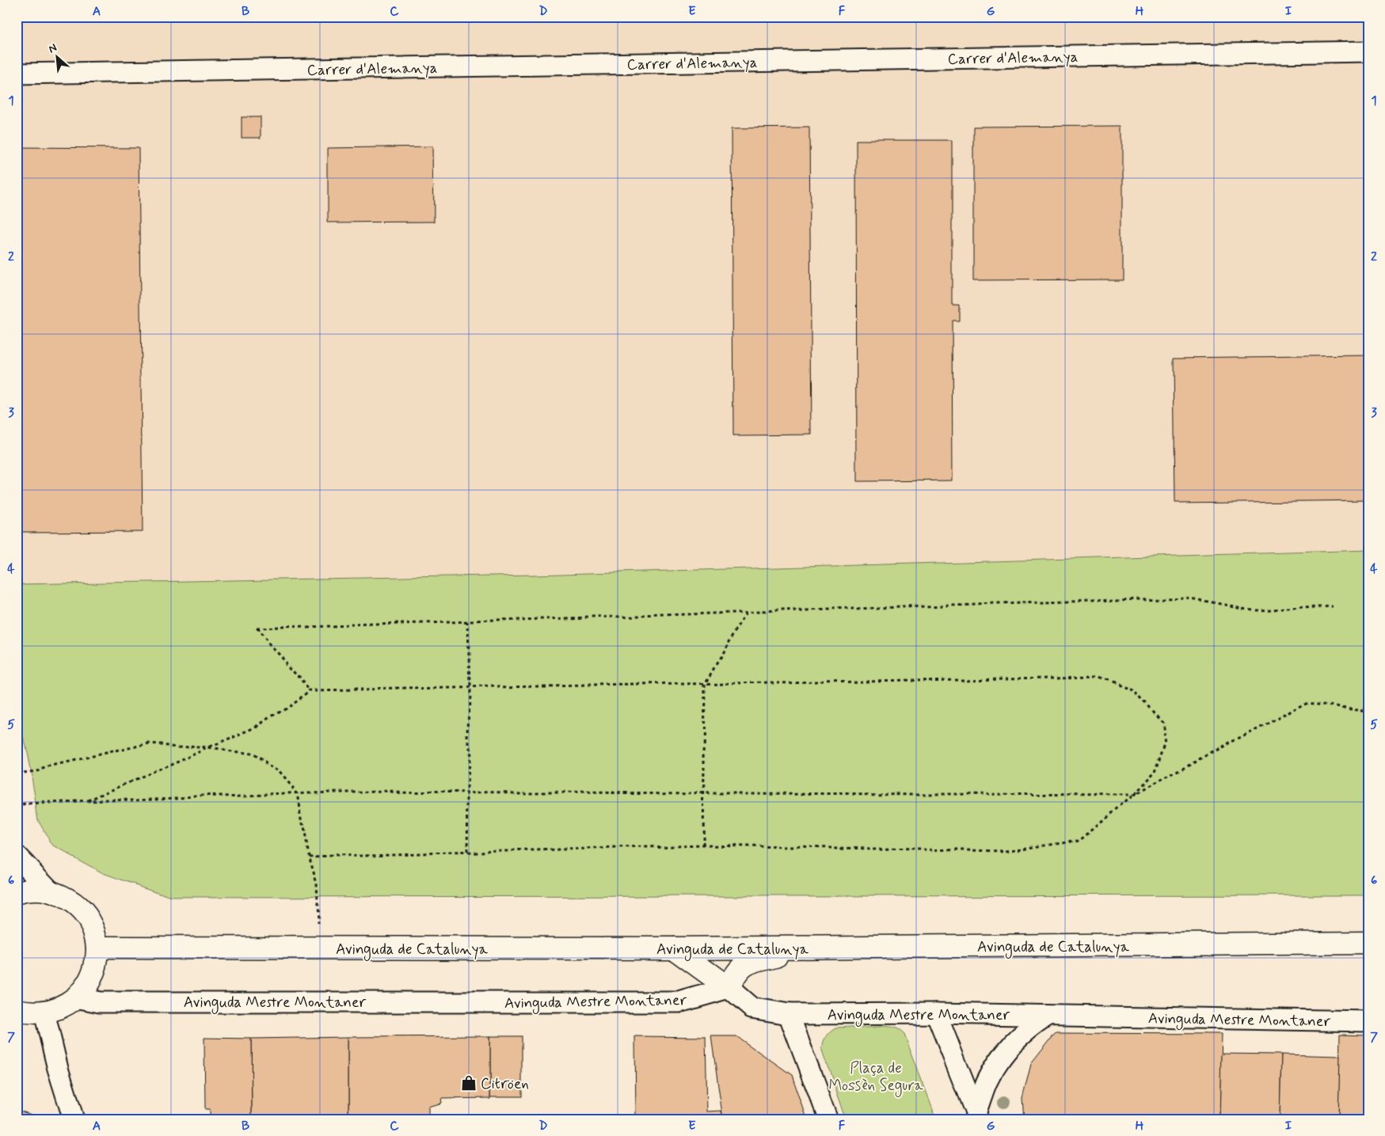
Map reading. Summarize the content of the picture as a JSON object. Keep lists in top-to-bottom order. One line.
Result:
{"streets":{"street":["Carrer d'Alemanya","Avinguda de Catalunya","Avinguda Mestre Montaner"]},"parks":["Plaça de Mossèn Segura"],"places":{"shop":["Citröen"]},"north":"top left","grid":{"columns":["A","B","C","D","E","F","G","H","I"],"rows":["1","2","3","4","5","6","7"]}}
